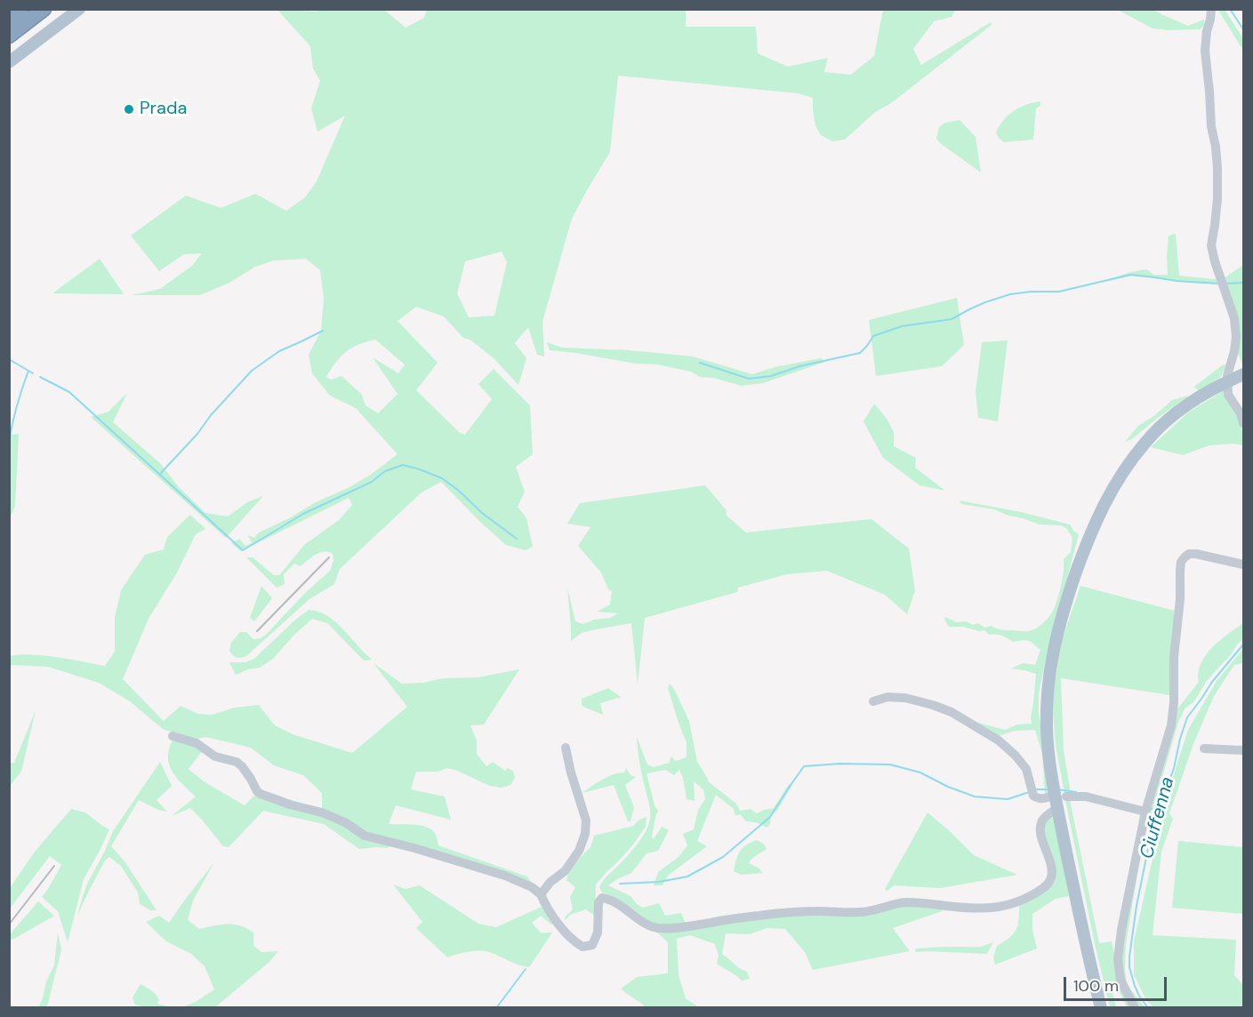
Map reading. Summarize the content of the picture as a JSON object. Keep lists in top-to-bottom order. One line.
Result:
{"water":["Ciuffenna"],"places":["Prada"],"scale_bar":"100 m"}
